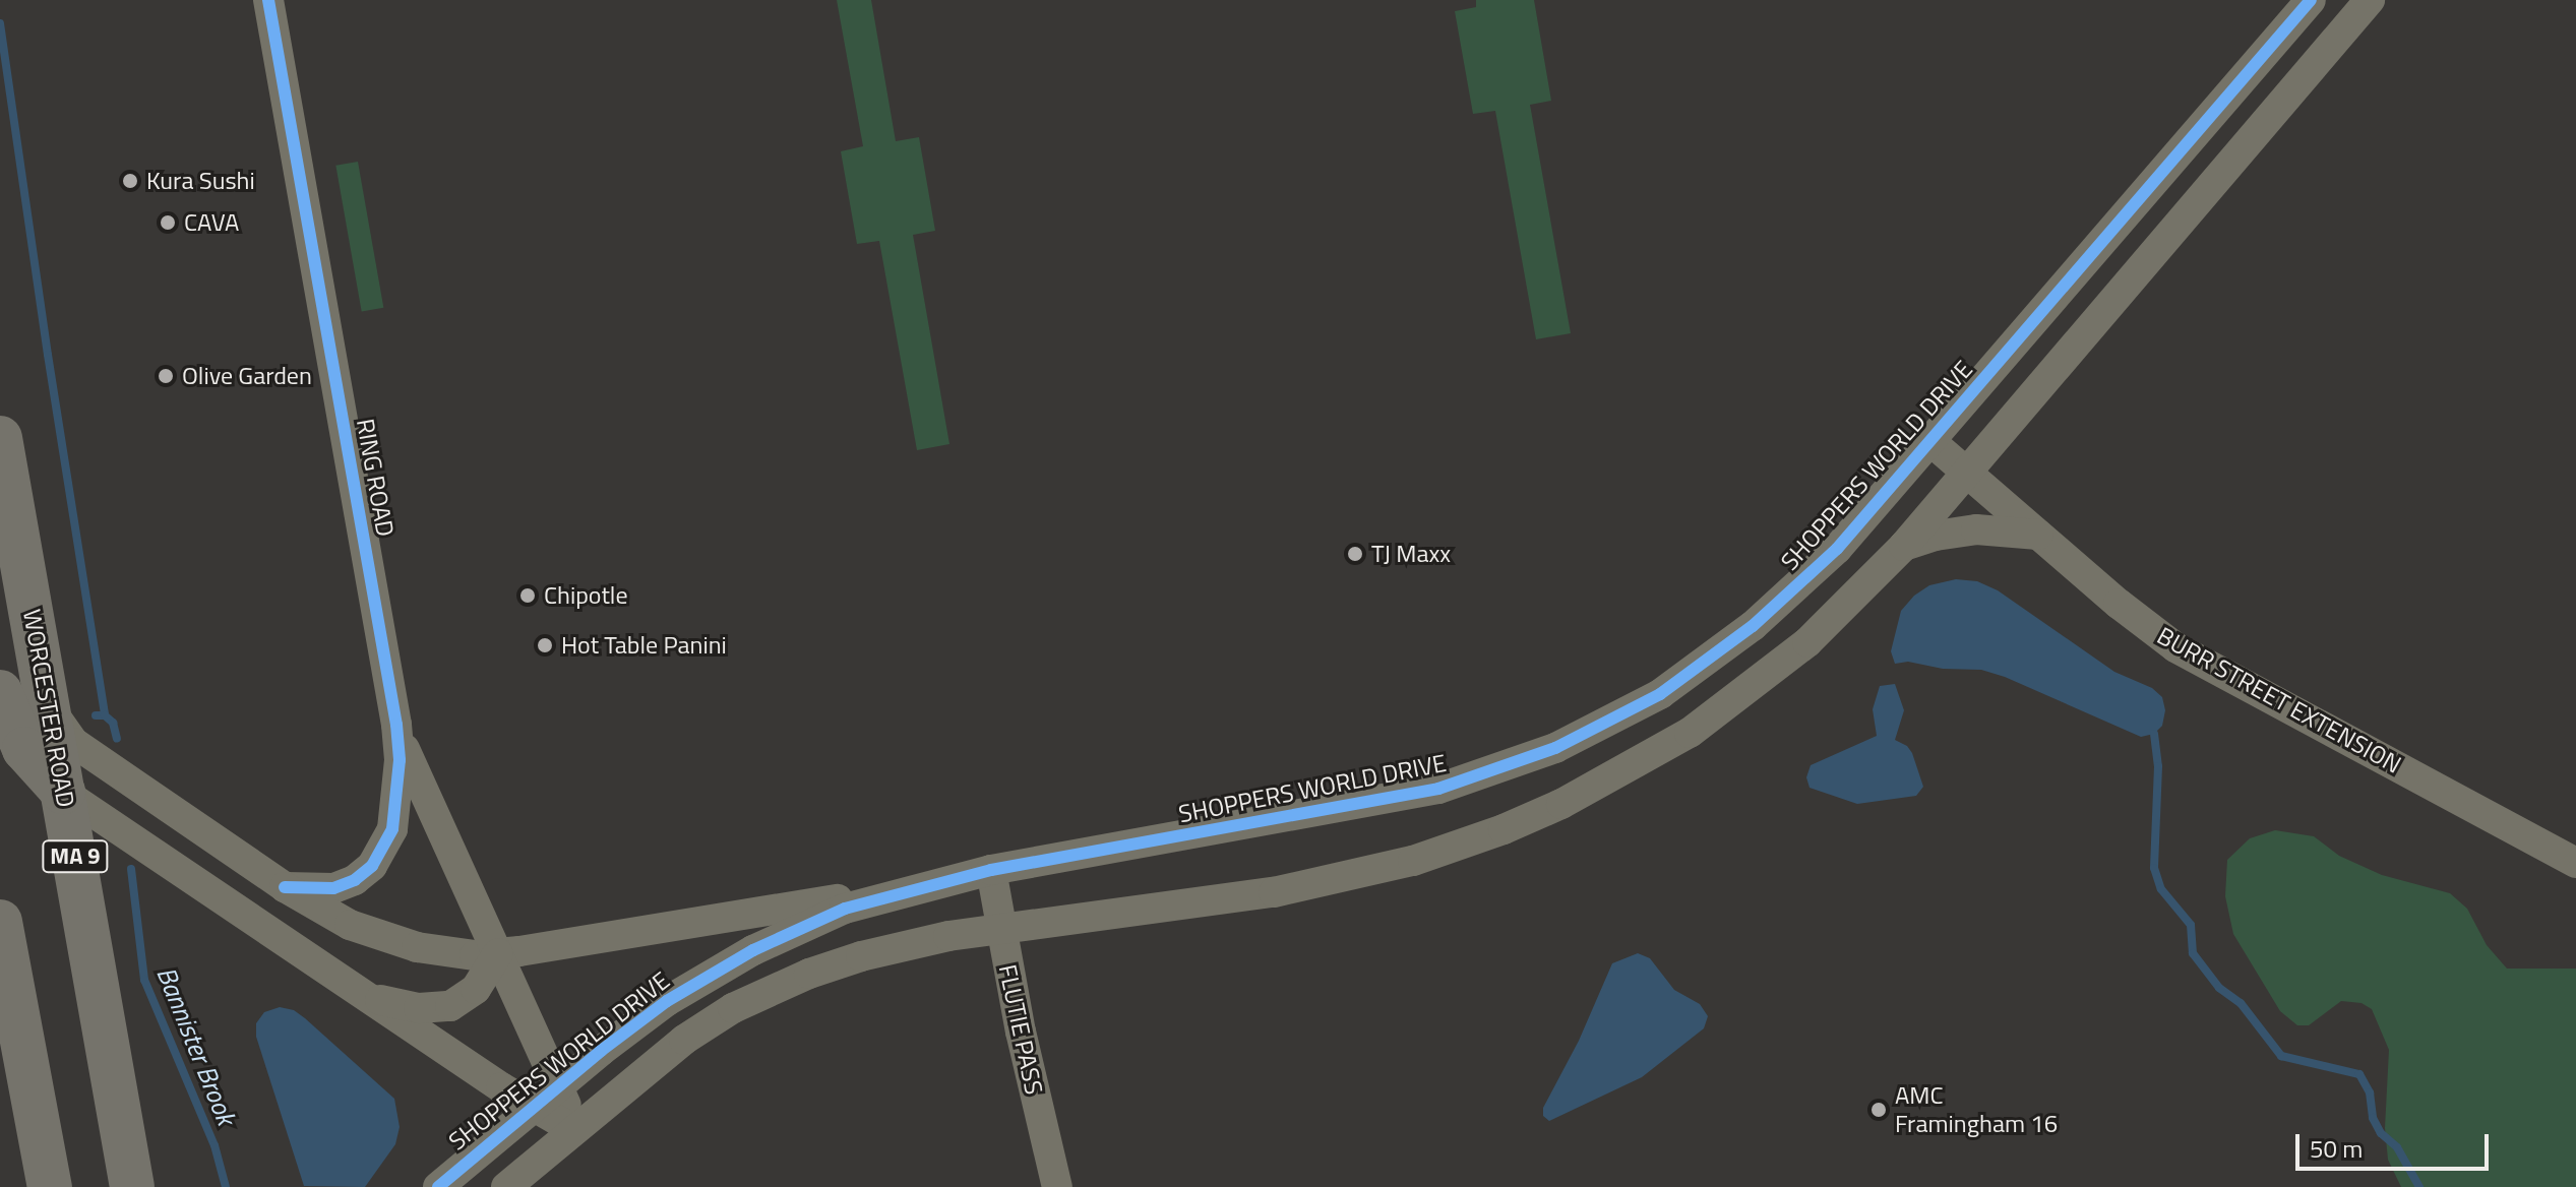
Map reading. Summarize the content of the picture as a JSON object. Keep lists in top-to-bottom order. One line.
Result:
{"streets":{"highway":["WORCESTER ROAD","MA 9"],"street":["SHOPPERS WORLD DRIVE","RING ROAD","BURR STREET EXTENSION","FLUTIE PASS"]},"crossings":[["SHOPPERS WORLD DRIVE","RING ROAD"],["SHOPPERS WORLD DRIVE","BURR STREET EXTENSION"],["SHOPPERS WORLD DRIVE","WORCESTER ROAD"],["SHOPPERS WORLD DRIVE","FLUTIE PASS"]],"water":["Bannister Brook"],"places":["Kura Sushi","CAVA","Olive Garden","TJ Maxx","Chipotle","Hot Table Panini","AMC Framingham 16"],"scale_bar":"50 m"}
